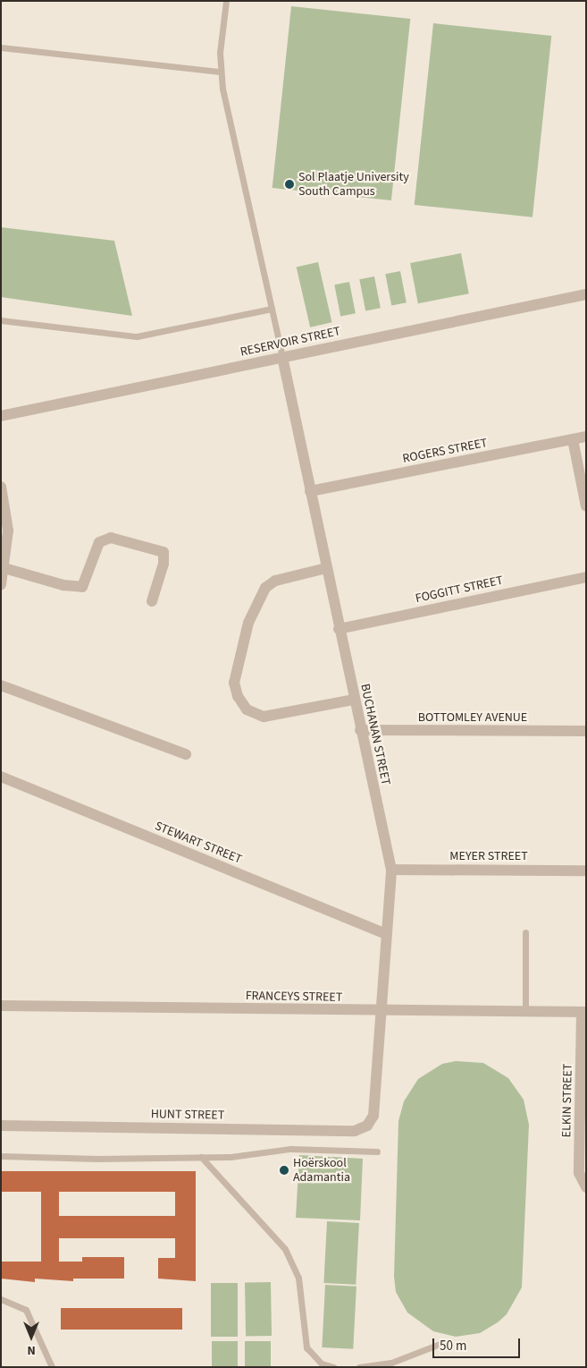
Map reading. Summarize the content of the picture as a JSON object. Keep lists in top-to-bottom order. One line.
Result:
{"streets":{"street":["RESERVOIR STREET","ROGERS STREET","FOGGITT STREET","BOTTOMLEY AVENUE","BUCHANAN STREET","STEWART STREET","MEYER STREET","FRANCEYS STREET","ELKIN STREET","HUNT STREET"]},"crossings":[["RESERVOIR STREET","BUCHANAN STREET"],["ROGERS STREET","BUCHANAN STREET"],["FOGGITT STREET","BUCHANAN STREET"],["BOTTOMLEY AVENUE","BUCHANAN STREET"],["BUCHANAN STREET","STEWART STREET"],["BUCHANAN STREET","MEYER STREET"],["BUCHANAN STREET","FRANCEYS STREET"],["BUCHANAN STREET","HUNT STREET"],["FRANCEYS STREET","ELKIN STREET"]],"places":["Sol Plaatje University South Campus","Hoërskool Adamantia"],"scale_bar":"50 m","north":"bottom"}
